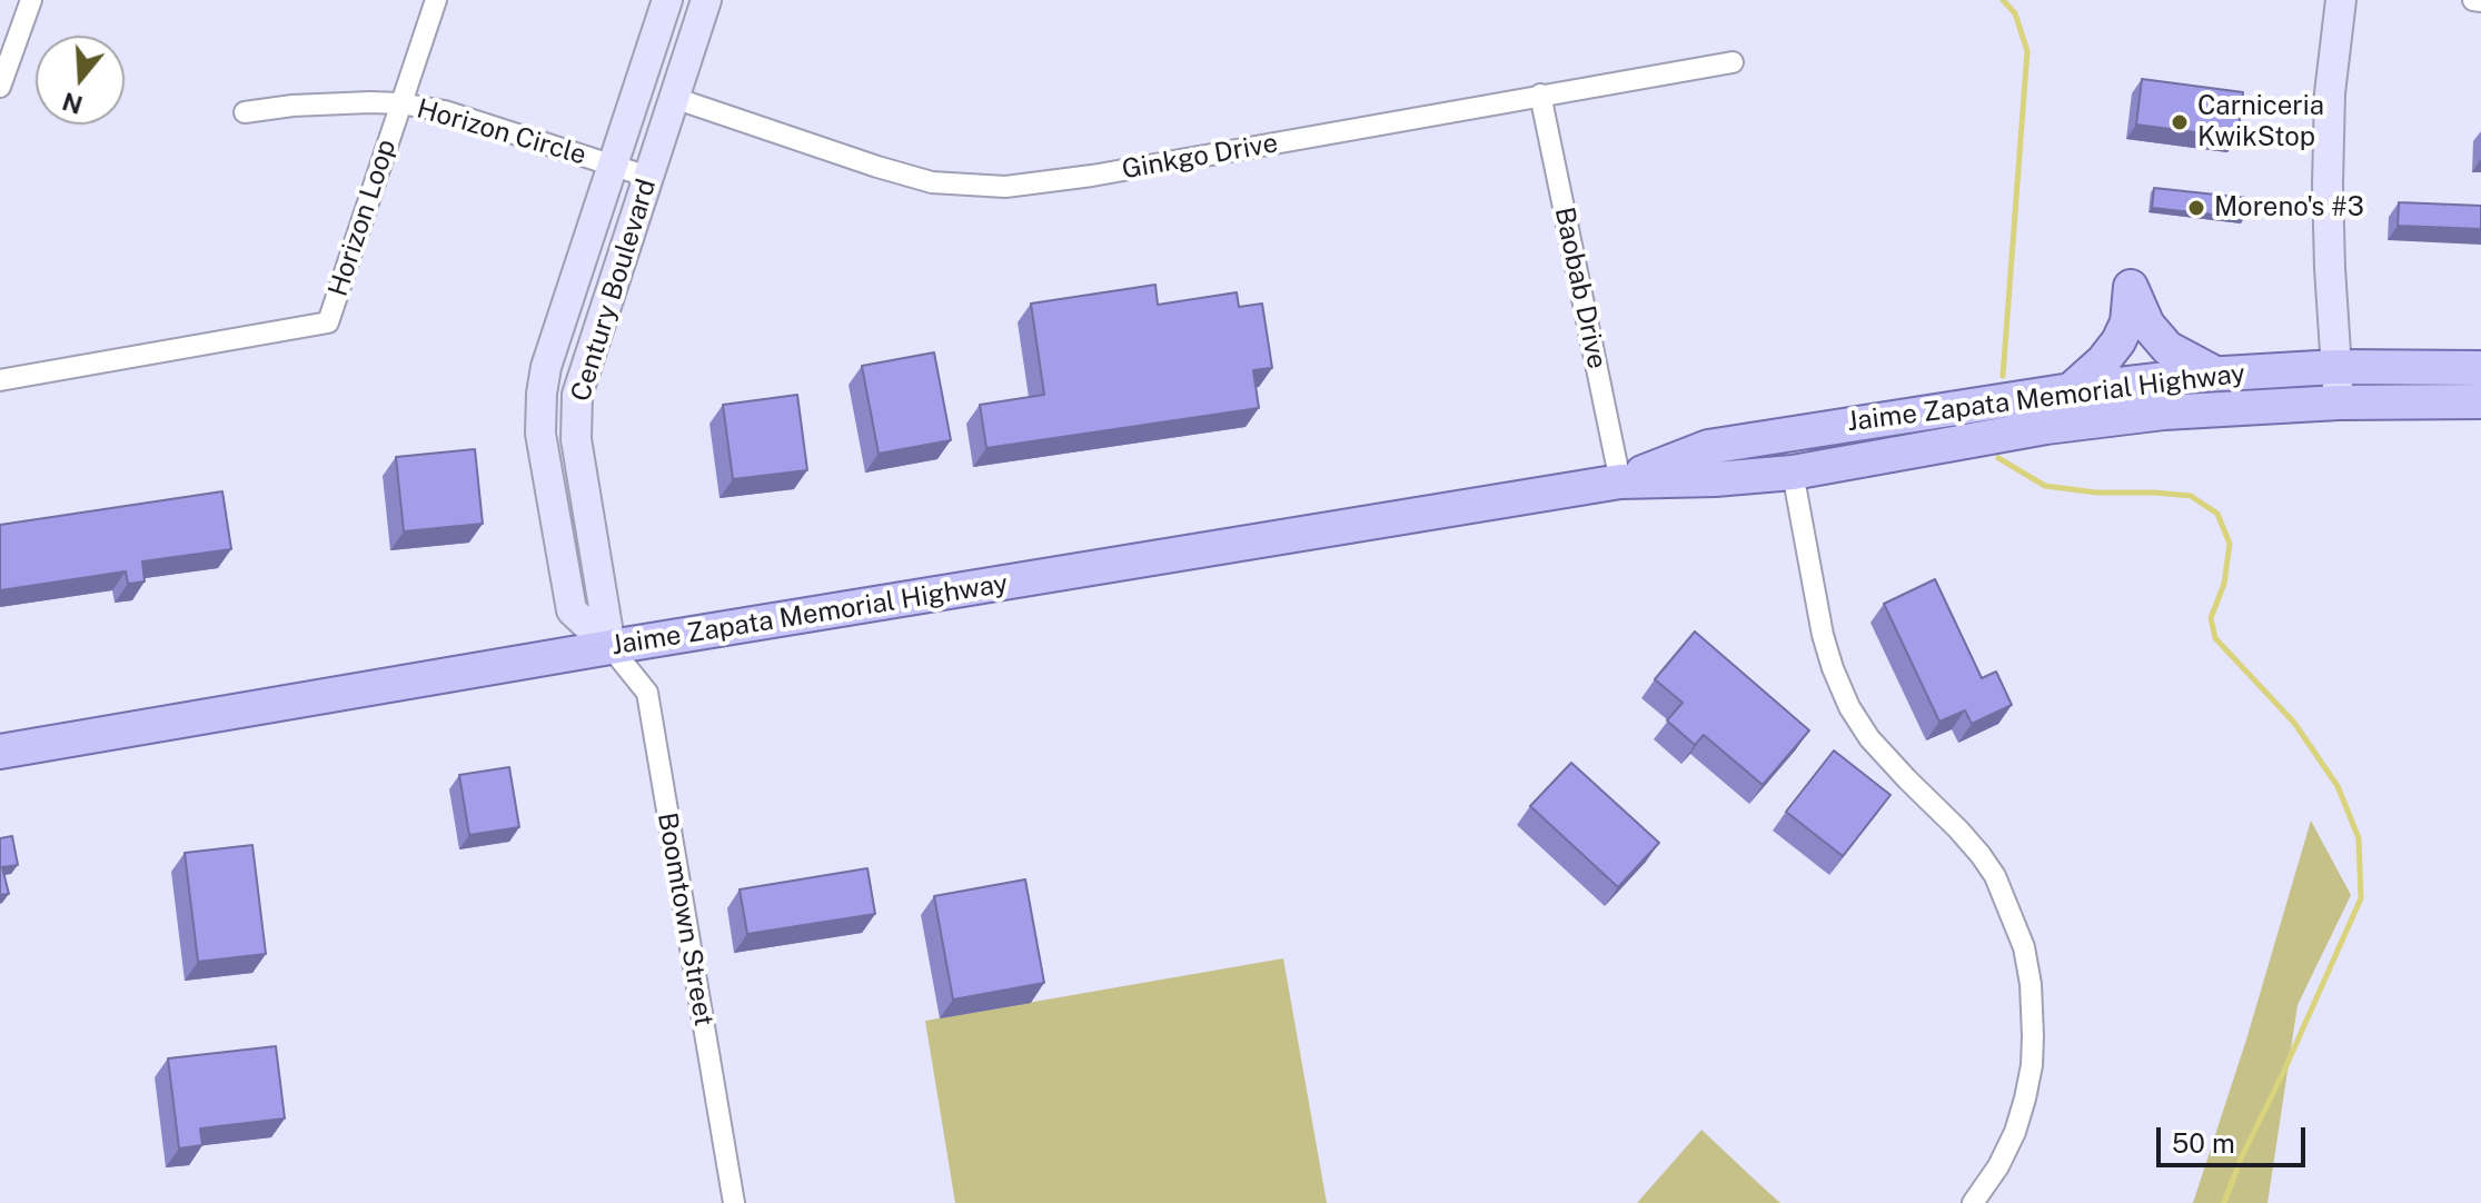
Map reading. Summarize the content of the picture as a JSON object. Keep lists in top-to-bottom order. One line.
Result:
{"streets":{"main road":["Jaime Zapata Memorial Highway"],"street":["Horizon Circle","Ginkgo Drive","Horizon Loop","Baobab Drive","Century Boulevard","Boomtown Street"]},"crossings":[["Horizon Circle","Horizon Loop"],["Horizon Circle","Century Boulevard"],["Ginkgo Drive","Baobab Drive"],["Ginkgo Drive","Century Boulevard"],["Baobab Drive","Jaime Zapata Memorial Highway"],["Century Boulevard","Jaime Zapata Memorial Highway"],["Century Boulevard","Boomtown Street"],["Jaime Zapata Memorial Highway","Boomtown Street"]],"places":["Carniceria KwikStop","Moreno's #3"],"scale_bar":"50 m","north":"bottom"}
